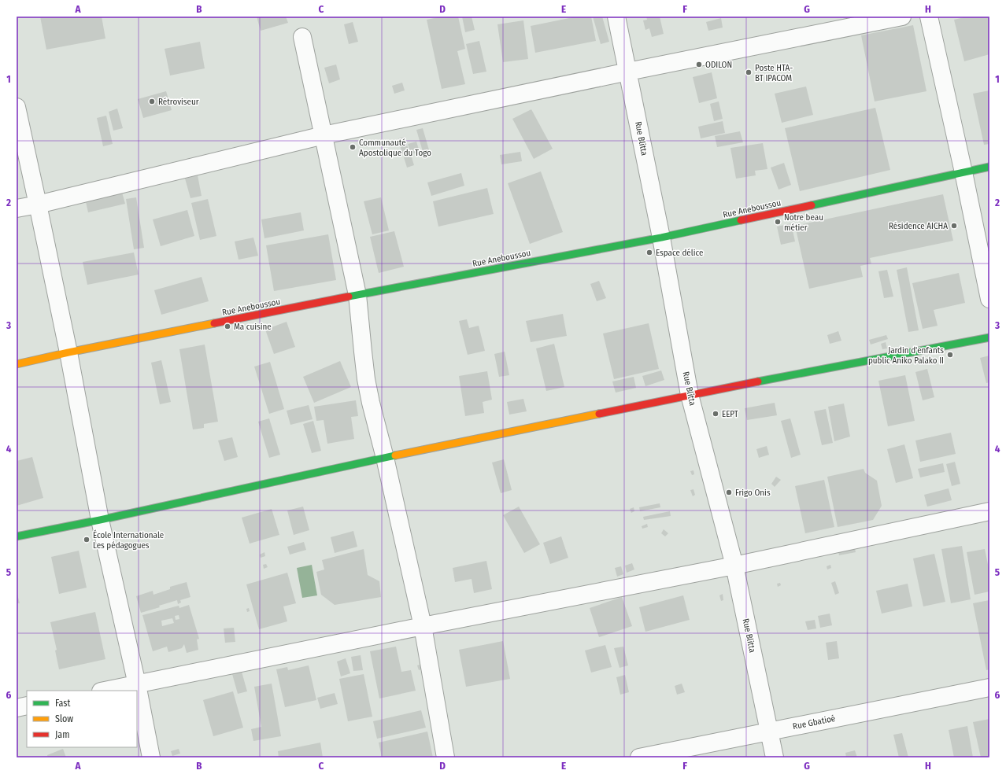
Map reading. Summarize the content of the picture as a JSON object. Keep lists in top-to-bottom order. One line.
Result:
{"streets":{"street":["Rue Blitta","Rue Aneboussou","Rue Gbatioé"]},"crossings":[["Rue Blitta","Rue Aneboussou"],["Rue Blitta","Rue Gbatioé"]],"places":["ODILON","Poste HTA- BT IPACOM","Rétroviseur","Communauté Apostolique du Togo","Notre beau métier","Résidence AICHA","Espace délice","Ma cuisine","Jardin d'enfants public Aniko Palako II","EEPT","Frigo Onis","École Internationale Les pédagogues"],"legend":["Fast","Slow","Jam"],"grid":{"columns":["A","B","C","D","E","F","G","H"],"rows":["1","2","3","4","5","6"]}}
